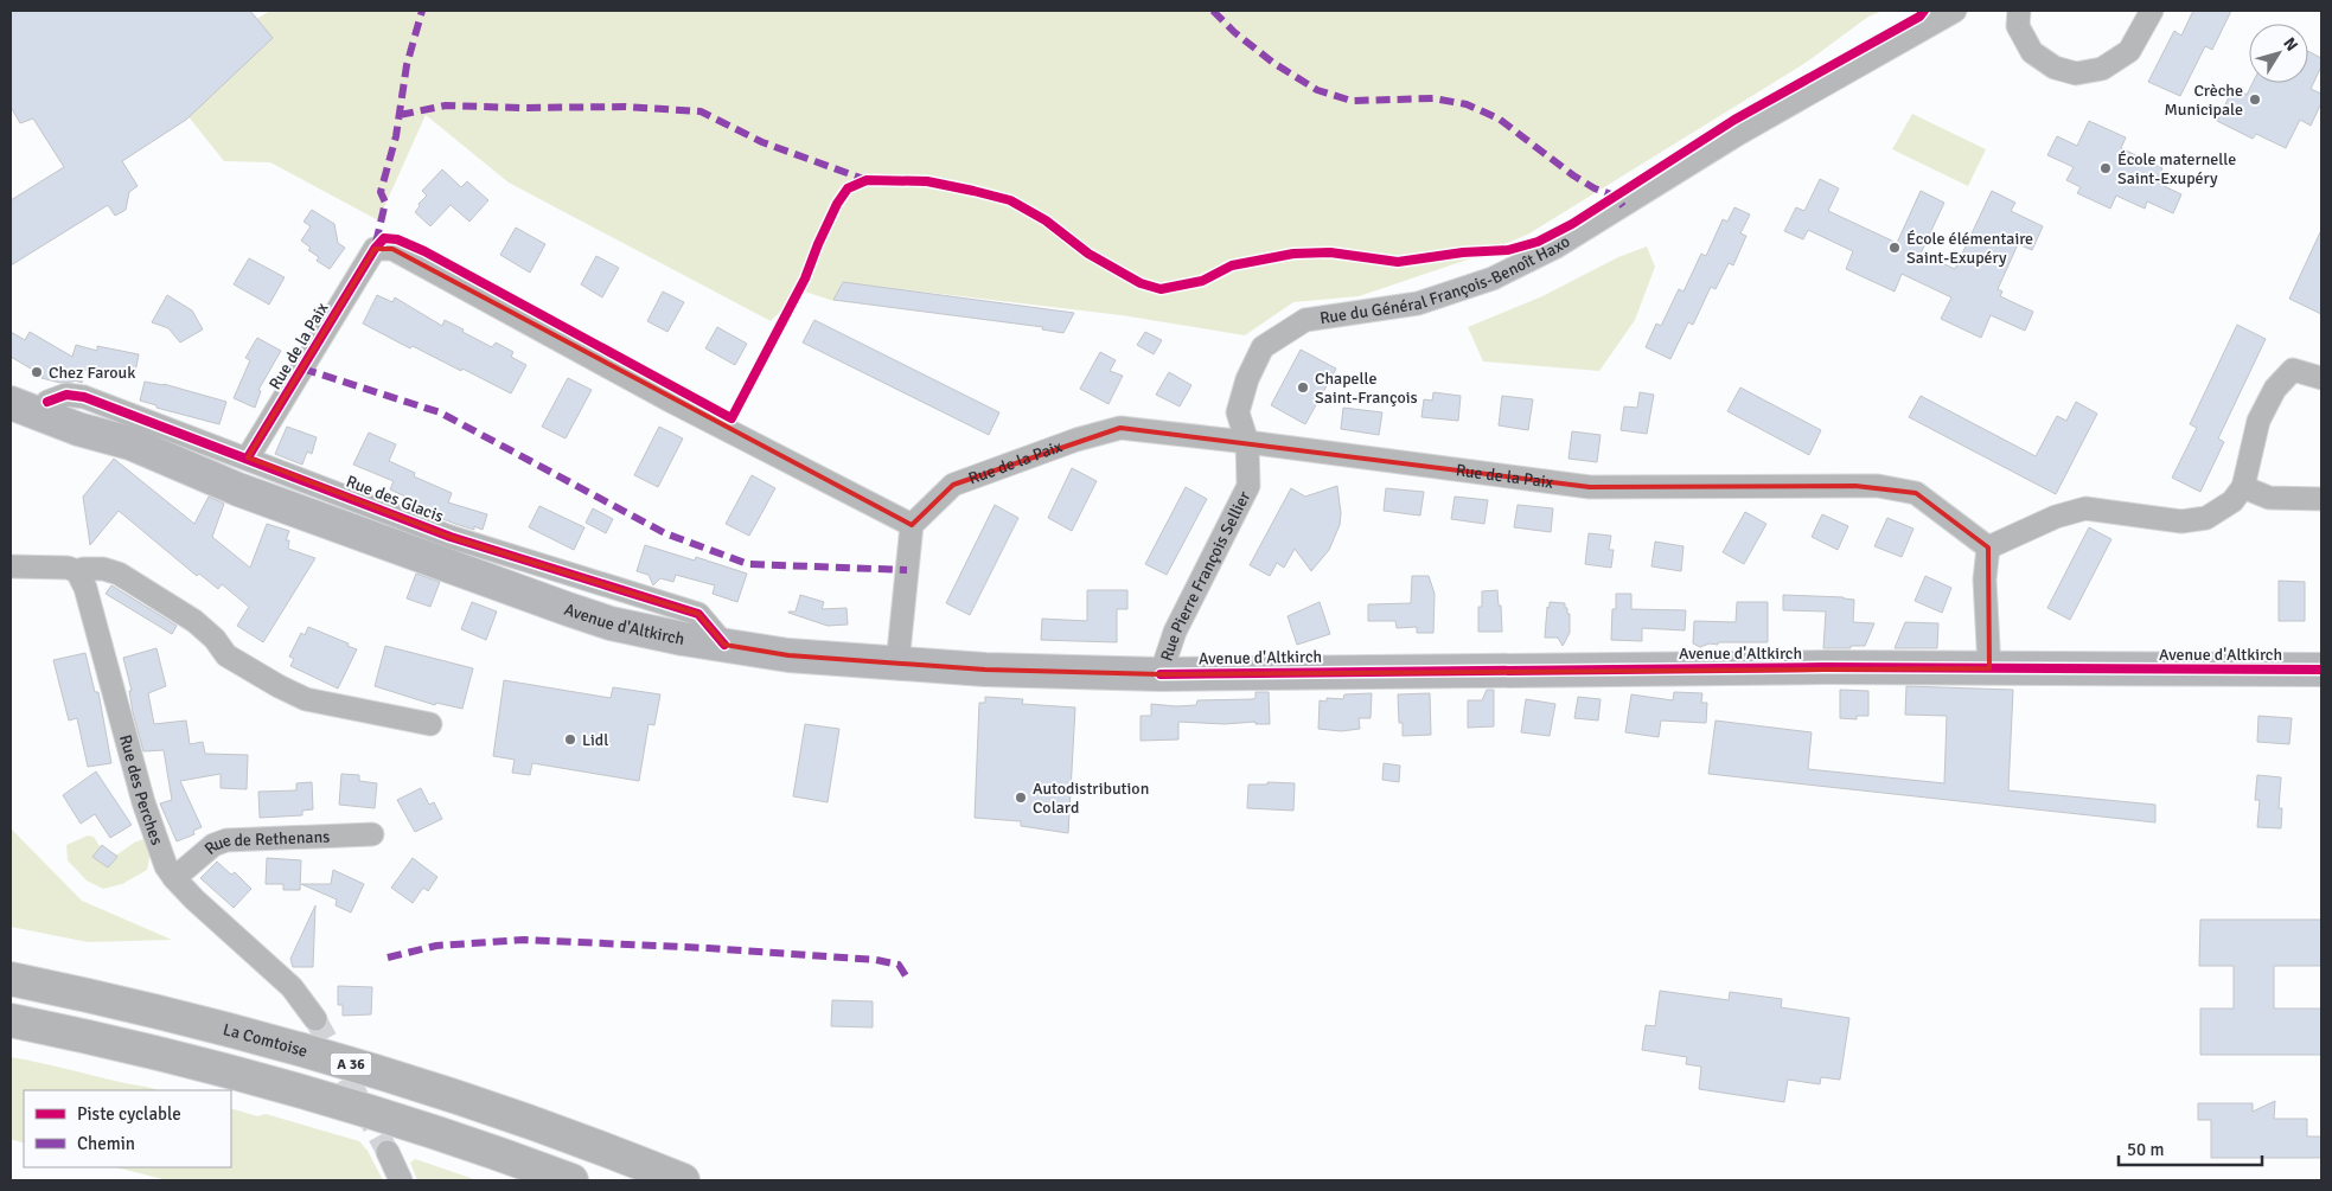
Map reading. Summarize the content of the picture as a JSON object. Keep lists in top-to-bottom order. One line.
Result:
{"streets":{"highway":["La Comtoise","A 36"],"street":["Rue du Général François-Benoît Haxo","Rue de la Paix","Rue des Glacis","Rue Pierre François Sellier","Avenue d'Altkirch","Rue des Perches","Rue de Rethenans"]},"crossings":[["Rue du Général François-Benoît Haxo","Rue de la Paix"],["Rue du Général François-Benoît Haxo","Rue Pierre François Sellier"],["Rue de la Paix","Rue des Glacis"],["Rue de la Paix","Rue Pierre François Sellier"],["Rue des Glacis","Avenue d'Altkirch"],["Rue Pierre François Sellier","Avenue d'Altkirch"],["Rue des Perches","Rue de Rethenans"]],"places":["Crèche Municipale","École maternelle Saint-Exupéry","École élémentaire Saint-Exupéry","Chez Farouk","Chapelle Saint-François","Lidl","Autodistribution Colard"],"legend":["Piste cyclable","Chemin"],"scale_bar":"50 m","north":"top right"}
